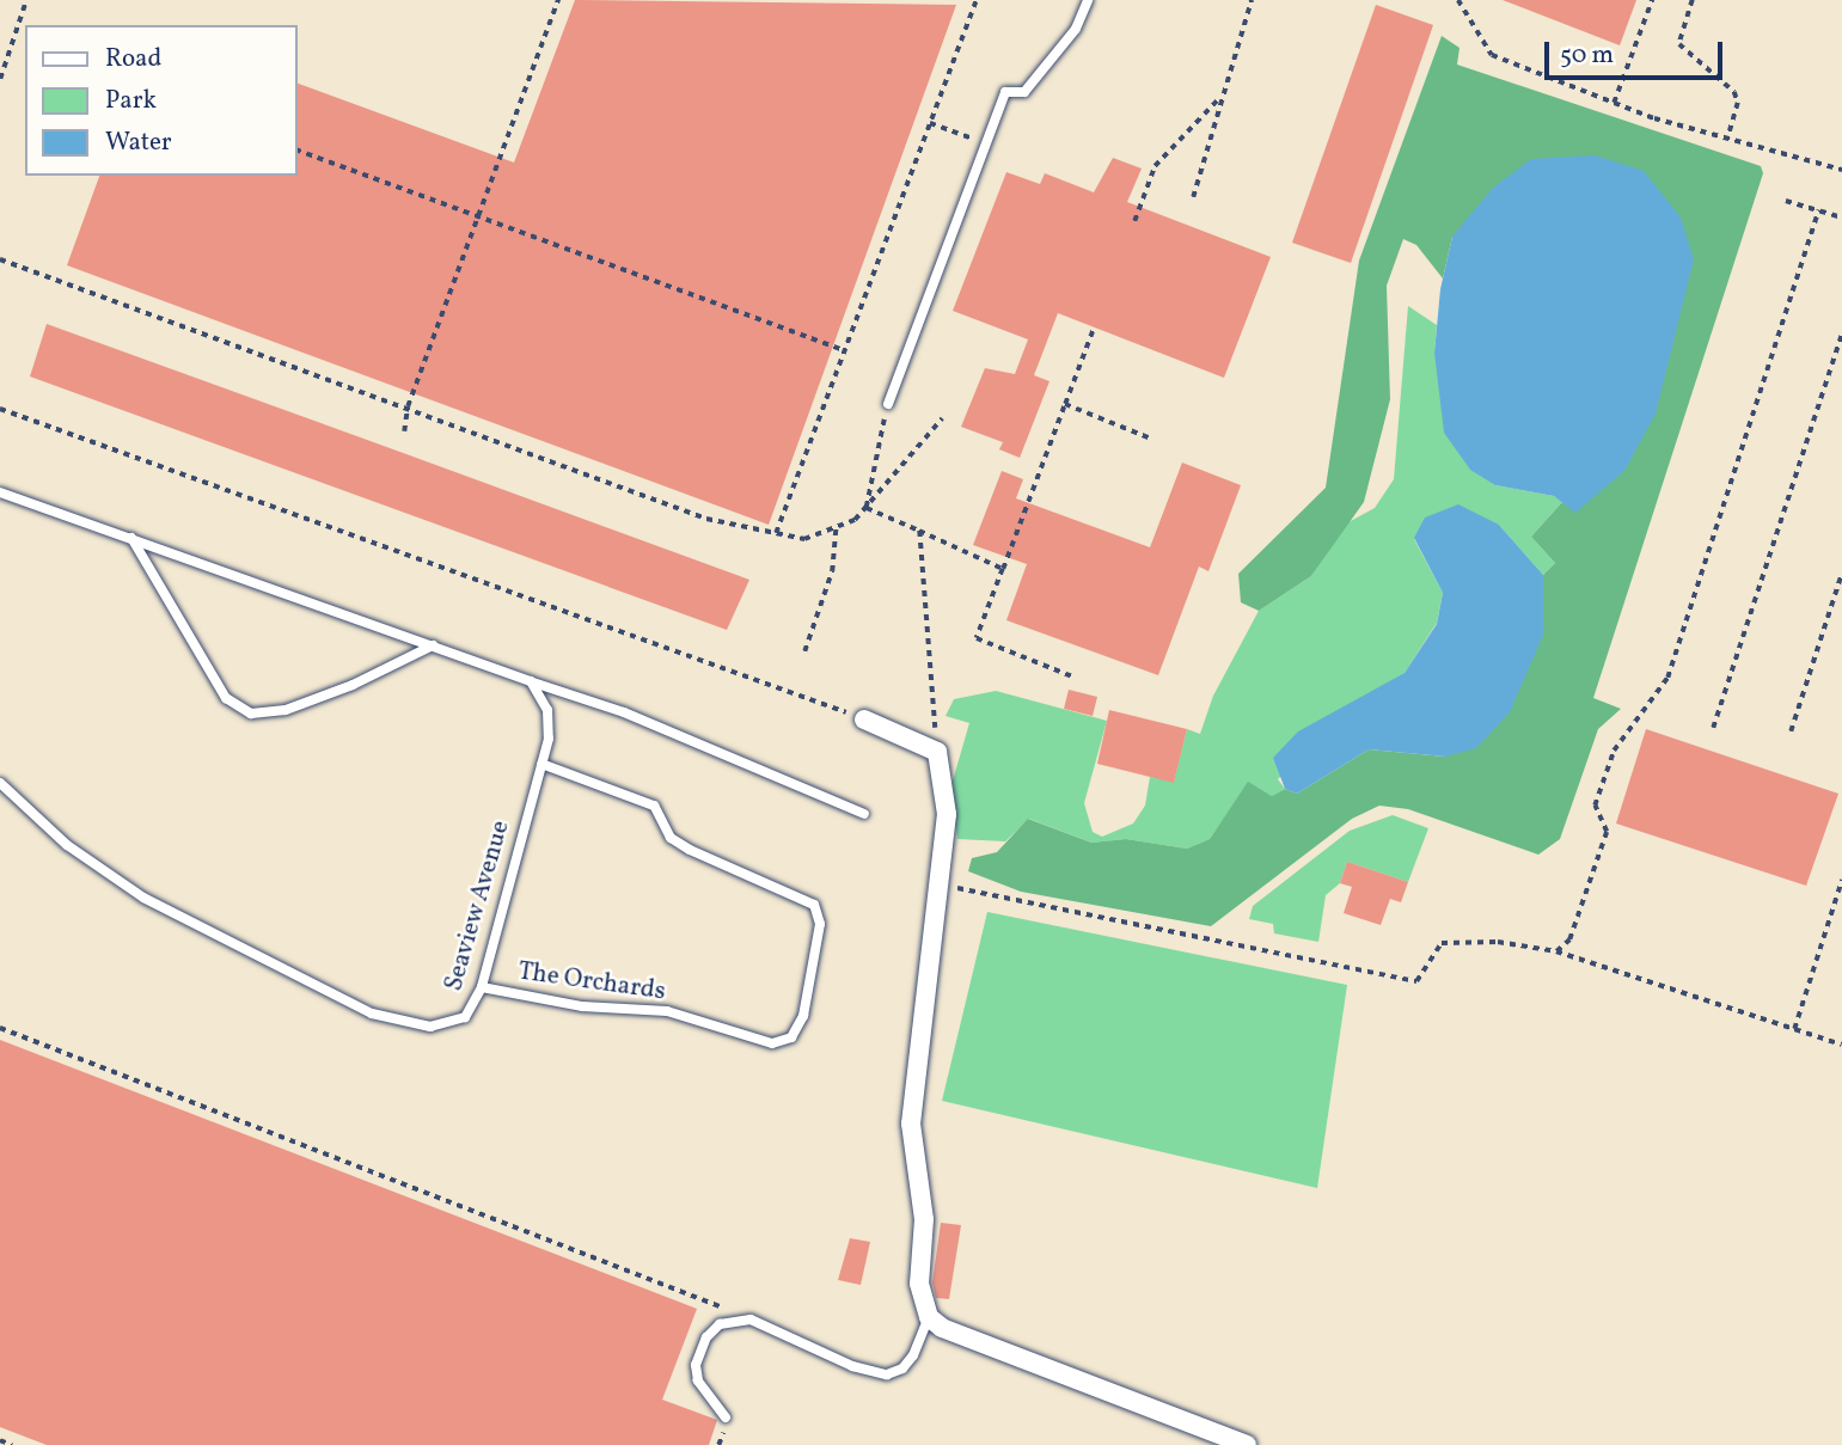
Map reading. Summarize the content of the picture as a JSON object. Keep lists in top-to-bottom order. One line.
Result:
{"streets":{"lane":["Seaview Avenue","The Orchards"]},"crossings":[["Seaview Avenue","The Orchards"]],"legend":["Road","Park","Water"],"scale_bar":"50 m"}
